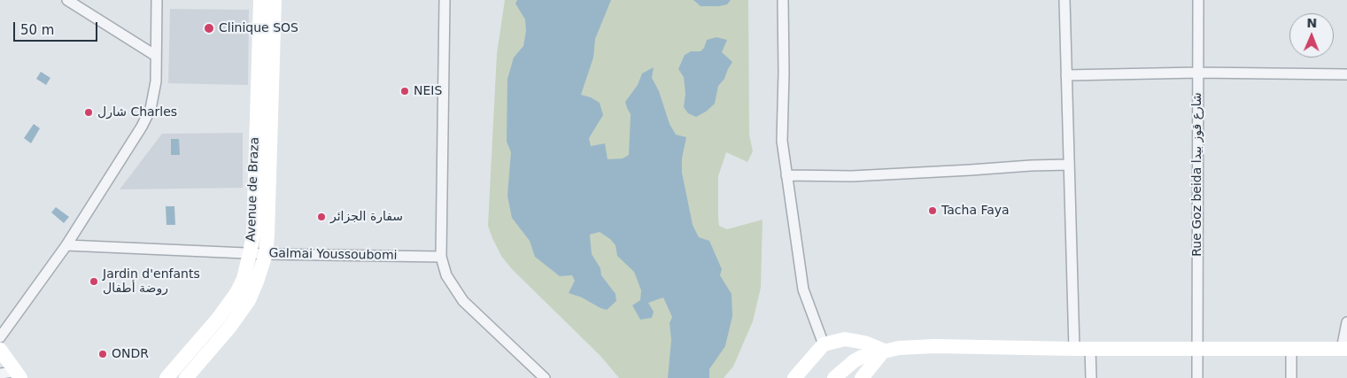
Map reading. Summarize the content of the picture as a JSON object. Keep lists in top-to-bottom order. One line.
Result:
{"streets":{"main road":["Avenue de Braza"],"street":["Rue Goz beida شارع قوز بيدا","Galmai Youssoubomi"]},"crossings":[["Avenue de Braza","Galmai Youssoubomi"]],"places":["Clinique SOS","NEIS","شارل Charles","Tacha Faya","سفارة الجزائر","Jardin d'enfants روضة أطفال","ONDR"],"scale_bar":"50 m","north":"top"}
